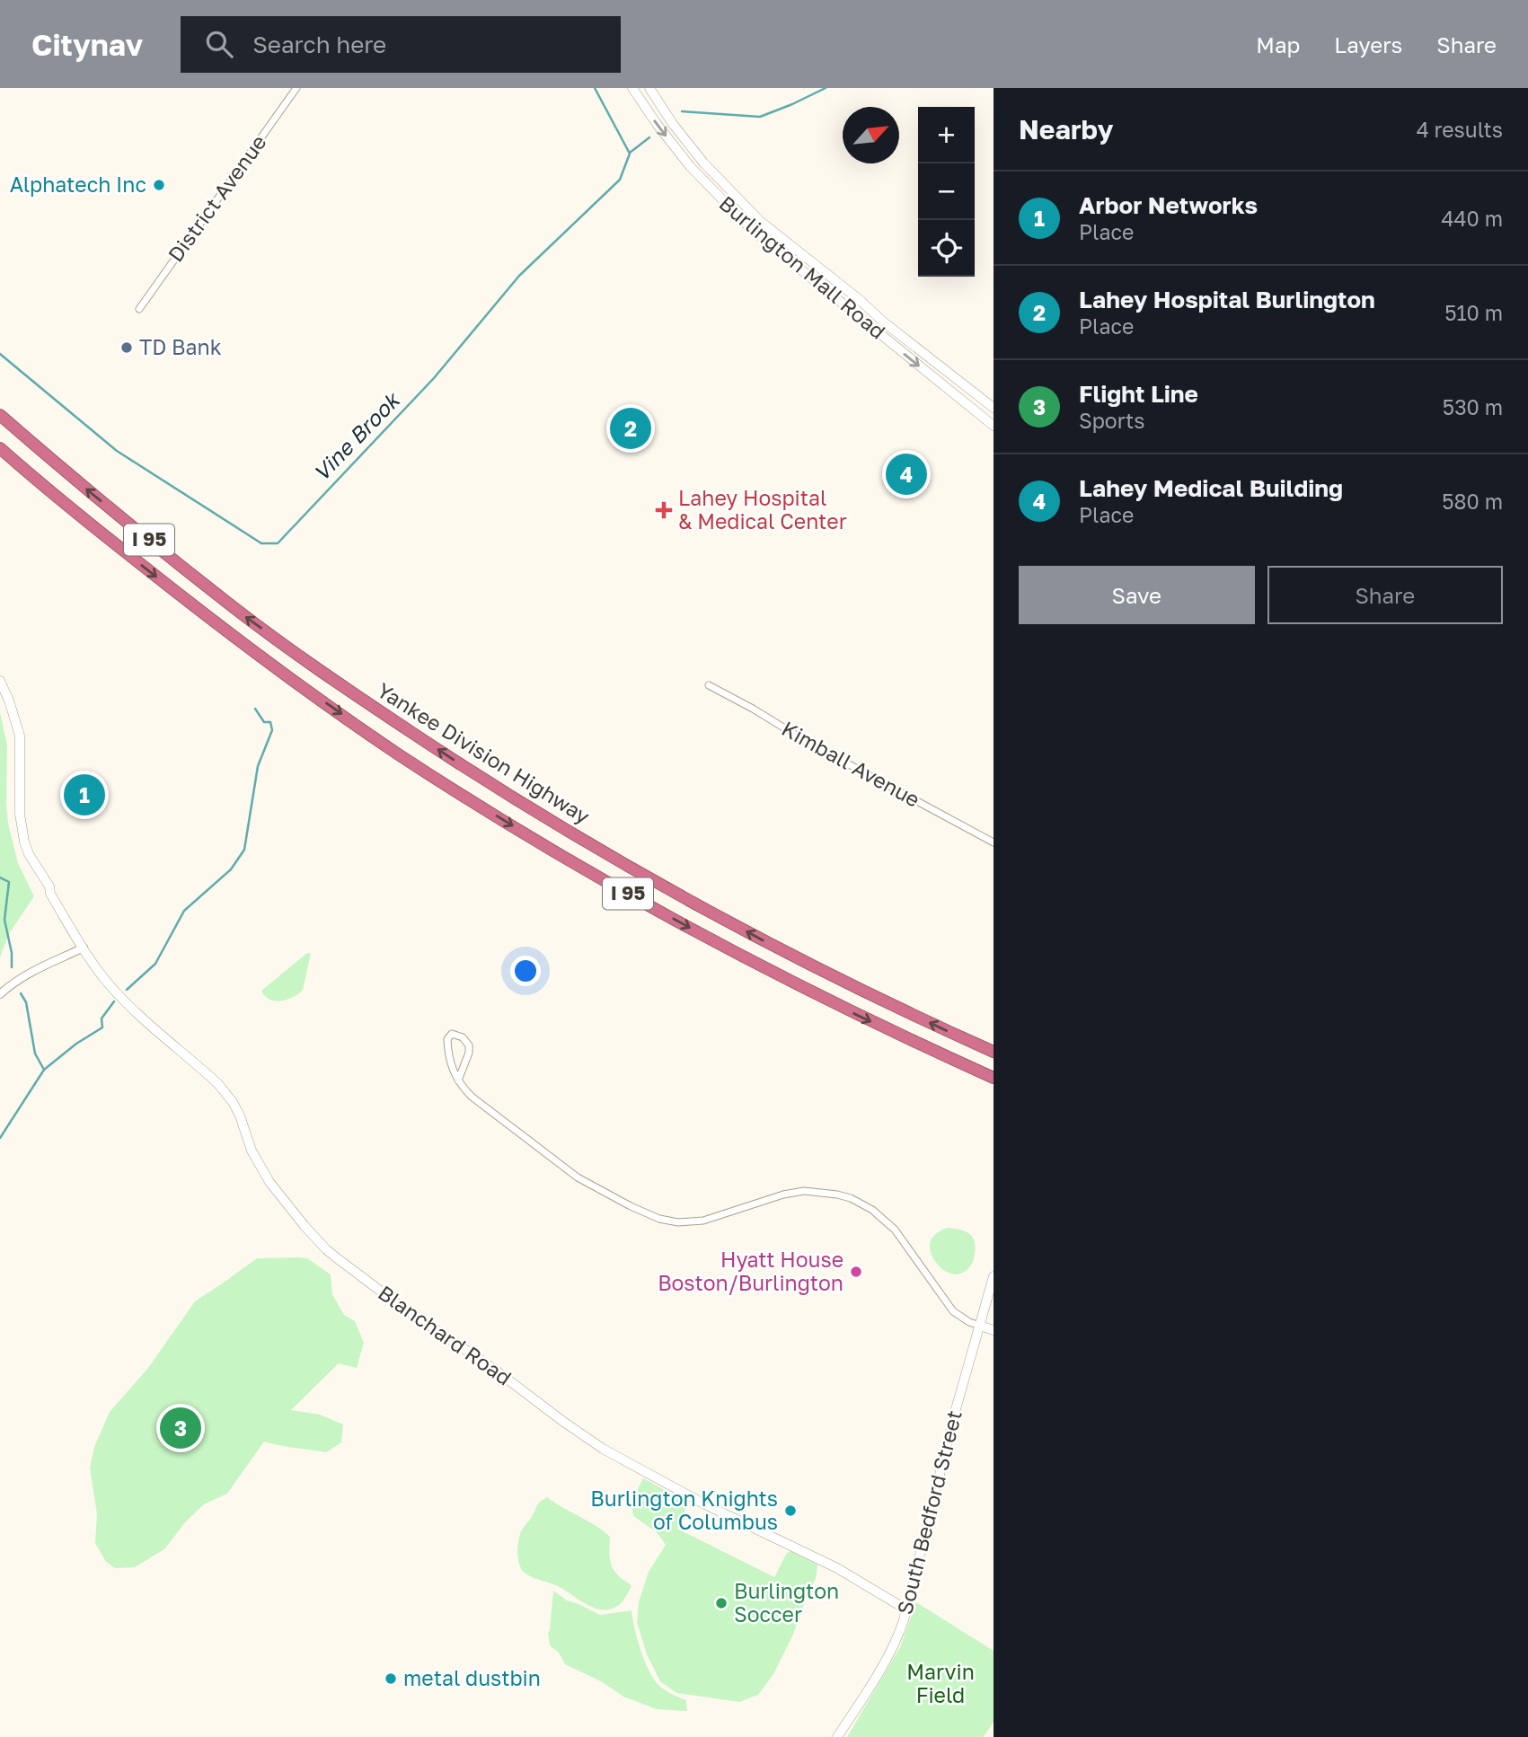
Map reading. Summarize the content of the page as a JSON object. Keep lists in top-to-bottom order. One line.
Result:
{"streets":{"highway":["I 95","Yankee Division Highway"],"main road":["Burlington Mall Road","Blanchard Road","South Bedford Street"],"street":["District Avenue","Kimball Avenue"]},"crossings":[["Blanchard Road","South Bedford Street"]],"water":["Vine Brook"],"parks":["Marvin Field"],"places":{"other":["Alphatech Inc","TD Bank","Hyatt House Boston/Burlington","Burlington Knights of Columbus","Burlington Soccer","metal dustbin"],"health":["Lahey Hospital & Medical Center"]},"north":"top right","page":{"header":"Citynav","search":"Search here","nav":["Map","Layers","Share"],"heading":["Nearby","4 results"],"map_buttons":["+","−"],"list":[{"mark":"1","name":"Arbor Networks","note":"Place","value":"440 m"},{"mark":"2","name":"Lahey Hospital Burlington","note":"Place","value":"510 m"},{"mark":"3","name":"Flight Line","note":"Sports","value":"530 m"},{"mark":"4","name":"Lahey Medical Building","note":"Place","value":"580 m"}],"pins":["2","4","1","3"],"buttons":["Save","Share"]}}
